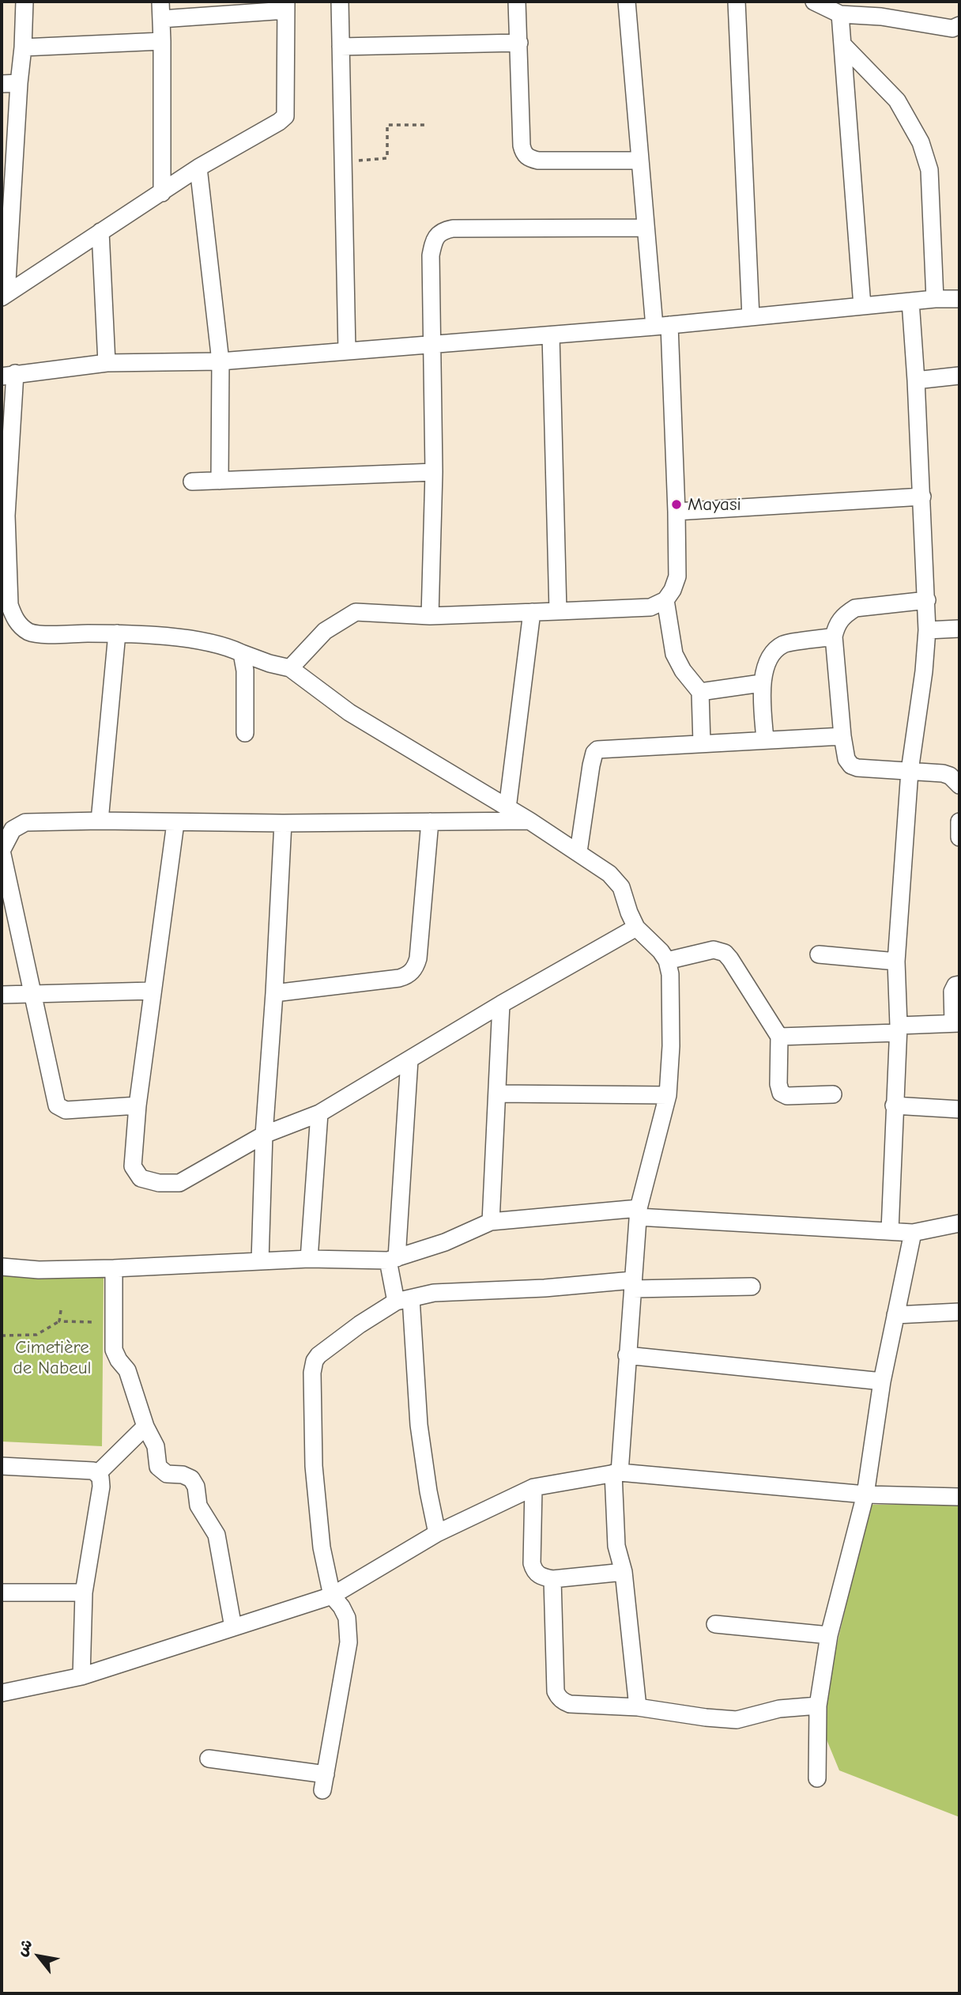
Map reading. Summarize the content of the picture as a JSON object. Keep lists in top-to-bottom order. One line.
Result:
{"parks":["Cimetière de Nabeul"],"places":["Mayasi"],"north":"top left"}
